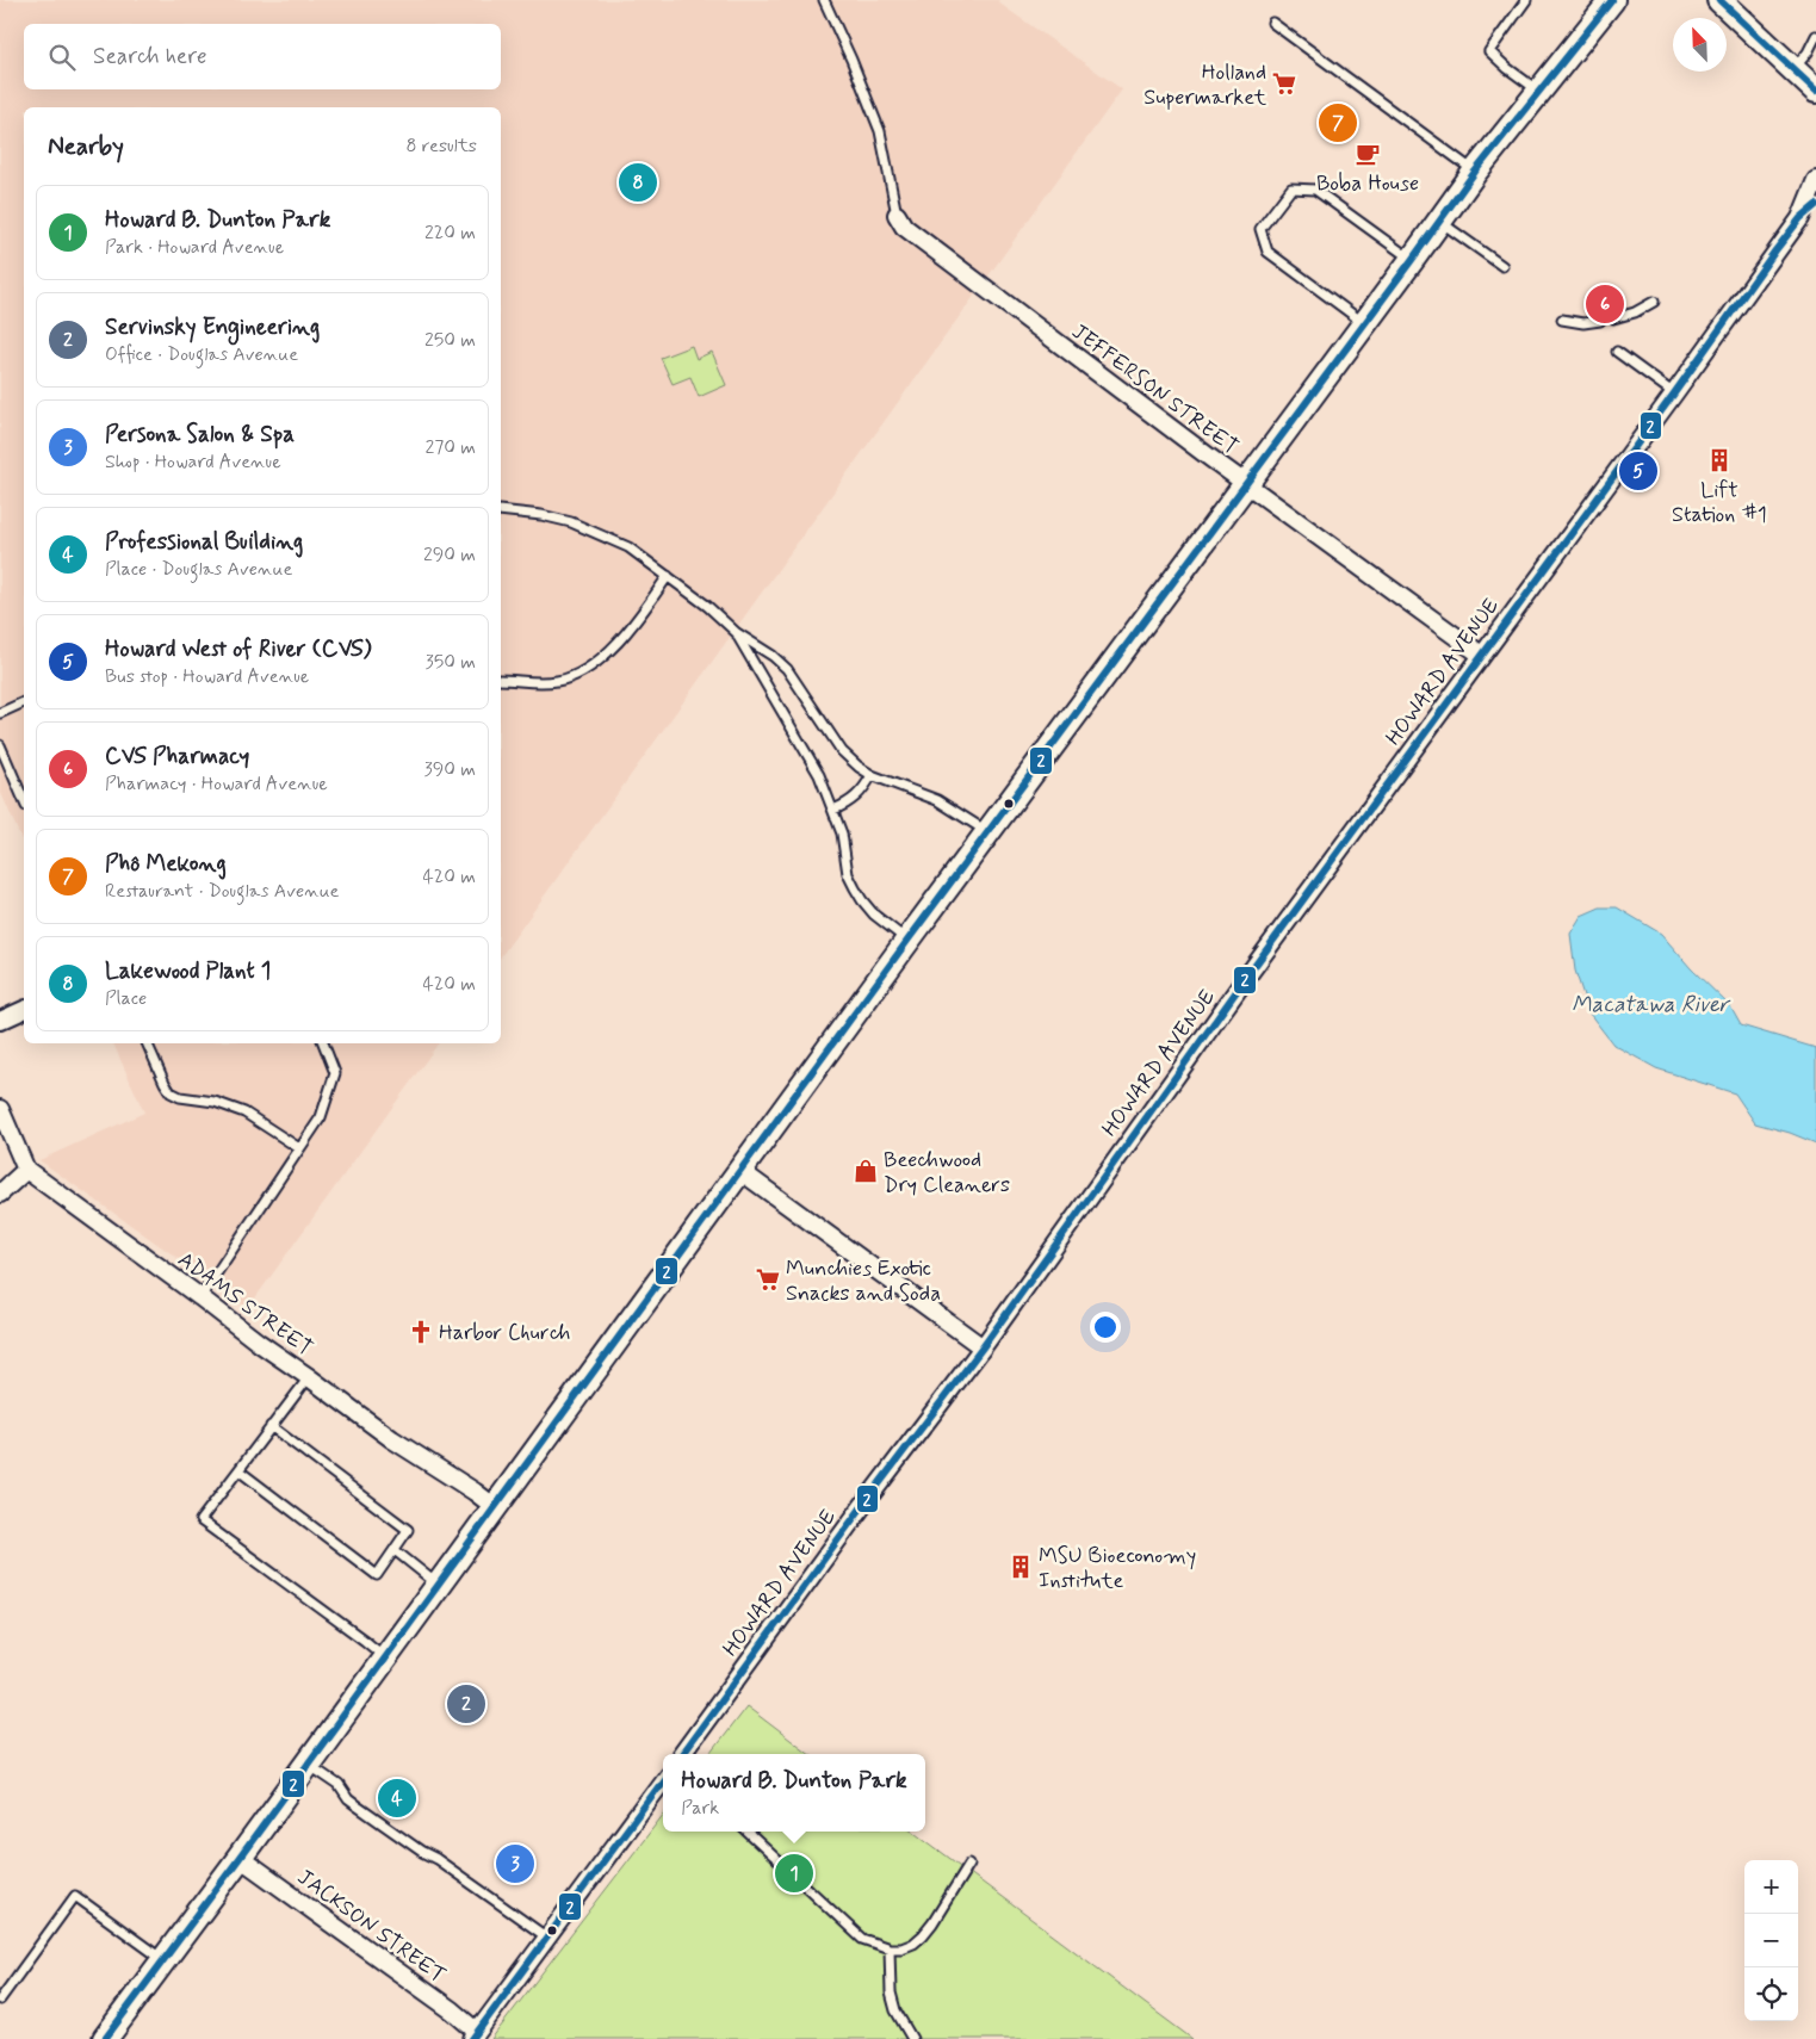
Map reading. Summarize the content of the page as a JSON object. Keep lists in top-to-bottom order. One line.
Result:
{"streets":{"street":["JEFFERSON STREET","HOWARD AVENUE","ADAMS STREET","JACKSON STREET"]},"crossings":[["JEFFERSON STREET","HOWARD AVENUE"]],"water":["Macatawa River"],"places":{"supermarket":["Holland Supermarket","Munchies Exotic Snacks and Soda"],"cafe":["Boba House"],"building":["Lift Station #1","MSU Bioeconomy Institute"],"shop":["Beechwood Dry Cleaners"],"church":["Harbor Church"]},"lines":["transit line 2"],"north":"top left","page":{"search":"Search here","pins":["7","8","6","5","2","4","3","1"],"heading":["Nearby","8 results"],"list":[{"mark":"1","name":"Howard B. Dunton Park","note":"Park · Howard Avenue","value":"220 m"},{"mark":"2","name":"Servinsky Engineering","note":"Office · Douglas Avenue","value":"250 m"},{"mark":"3","name":"Persona Salon & Spa","note":"Shop · Howard Avenue","value":"270 m"},{"mark":"4","name":"Professional Building","note":"Place · Douglas Avenue","value":"290 m"},{"mark":"5","name":"Howard West of River (CVS)","note":"Bus stop · Howard Avenue","value":"350 m"},{"mark":"6","name":"CVS Pharmacy","note":"Pharmacy · Howard Avenue","value":"390 m"},{"mark":"7","name":"Phô Mekong","note":"Restaurant · Douglas Avenue","value":"420 m"},{"mark":"8","name":"Lakewood Plant 1","note":"Place","value":"420 m"}],"popup":["Howard B. Dunton Park","Park"],"map_buttons":["+","−"]}}
